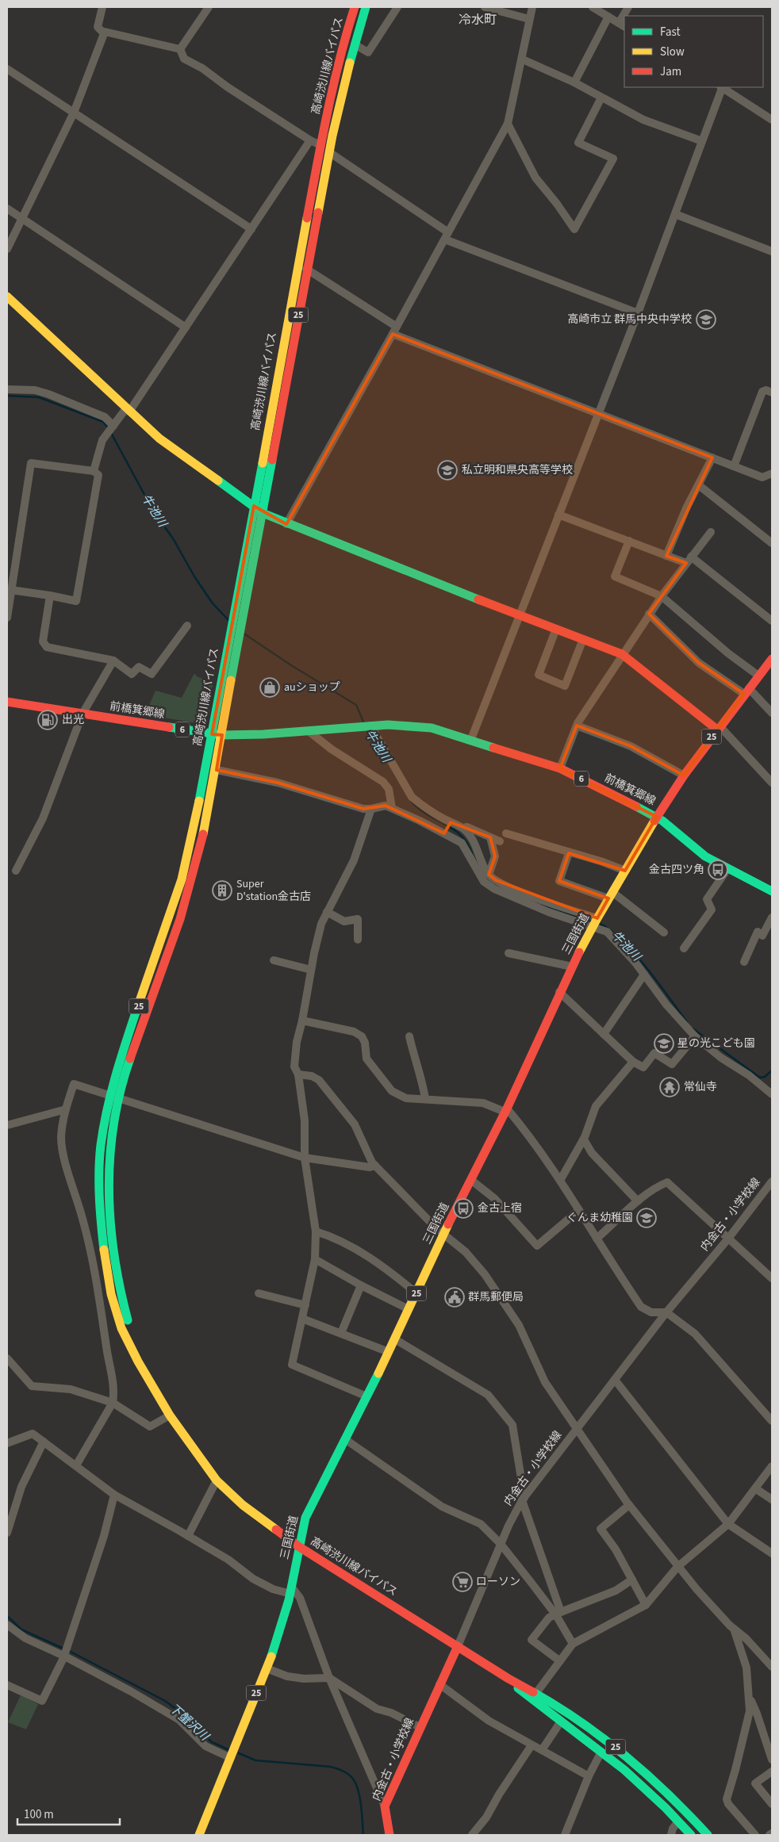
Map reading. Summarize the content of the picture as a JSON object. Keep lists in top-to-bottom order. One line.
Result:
{"streets":{"main road":["高崎渋川線バイパス","25","前橋箕郷線","6","三国街道","内金古・小学校線"]},"crossings":[["高崎渋川線バイパス","前橋箕郷線"],["高崎渋川線バイパス","三国街道"],["高崎渋川線バイパス","内金古・小学校線"],["前橋箕郷線","三国街道"]],"districts":["冷水町"],"water":["牛池川","下蟹沢川"],"places":{"school or university":["高崎市立 群馬中央中学校","私立明和県央高等学校","星の光こども園","ぐんま幼稚園"],"shop":["auショップ"],"fuel station":["出光"],"bus stop":["金古四ツ角","金古上宿"],"building":["Super D'station金古店"],"temple":["常仙寺"],"public building":["群馬郵便局"],"supermarket":["ローソン"]},"legend":["Fast","Slow","Jam"],"scale_bar":"100 m"}
